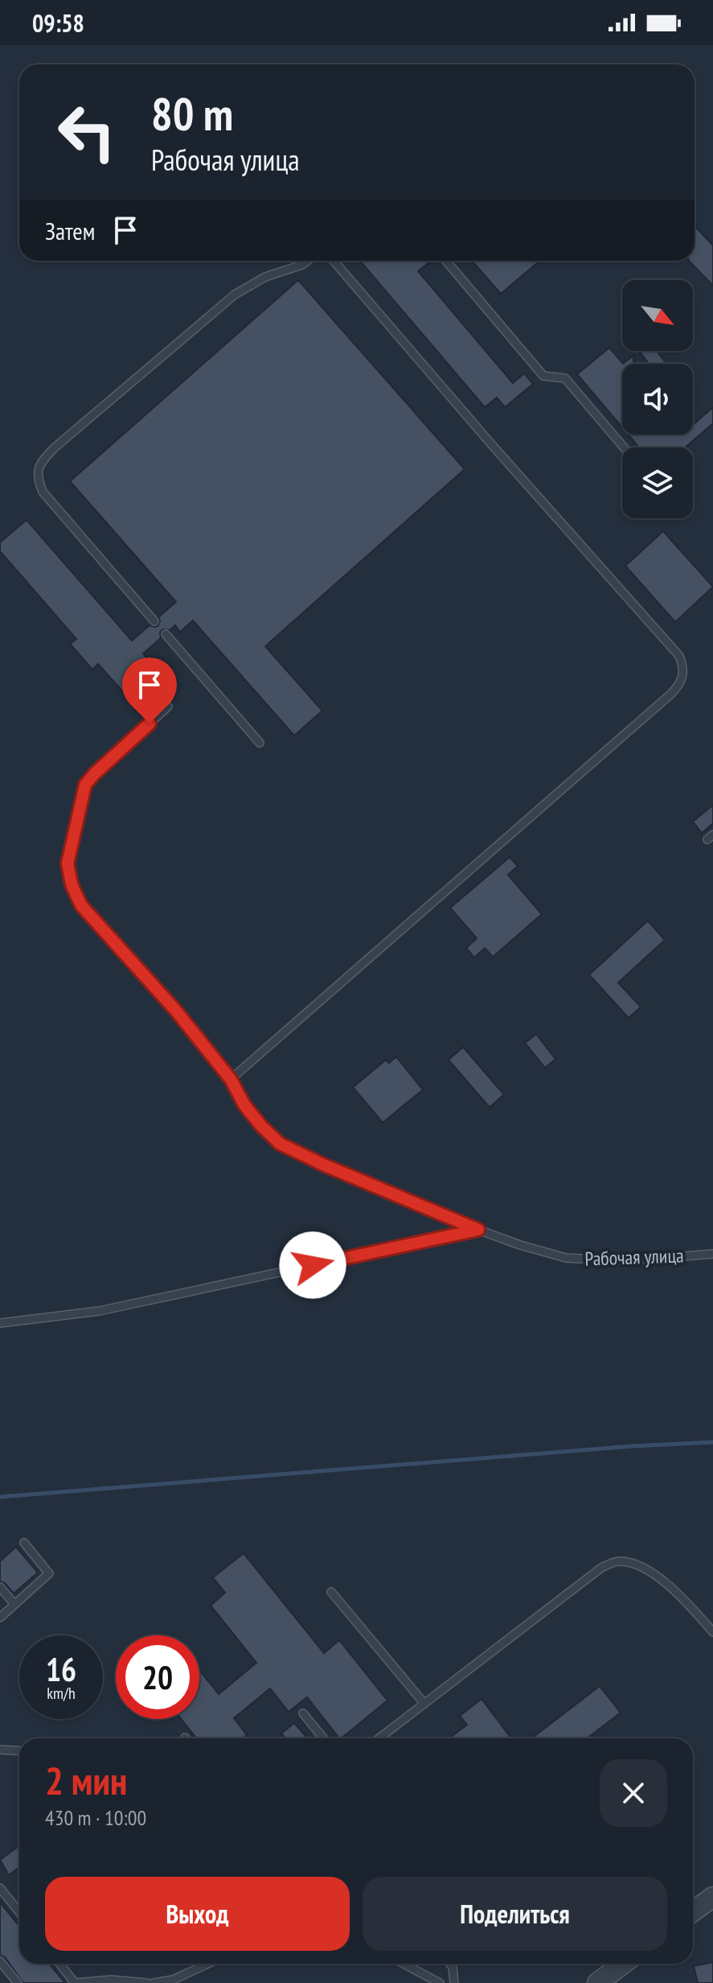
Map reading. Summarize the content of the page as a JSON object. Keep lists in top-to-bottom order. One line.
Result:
{"streets":{"lane":["Рабочая улица"]},"north":"bottom right","page":{"status":"09:58","turn":["80 m","Рабочая улица"],"then":"Затем","speed":"16 km/h","limit":"20","heading":["2 мин","430 m · 10:00"],"buttons":["Выход","Поделиться"]}}
